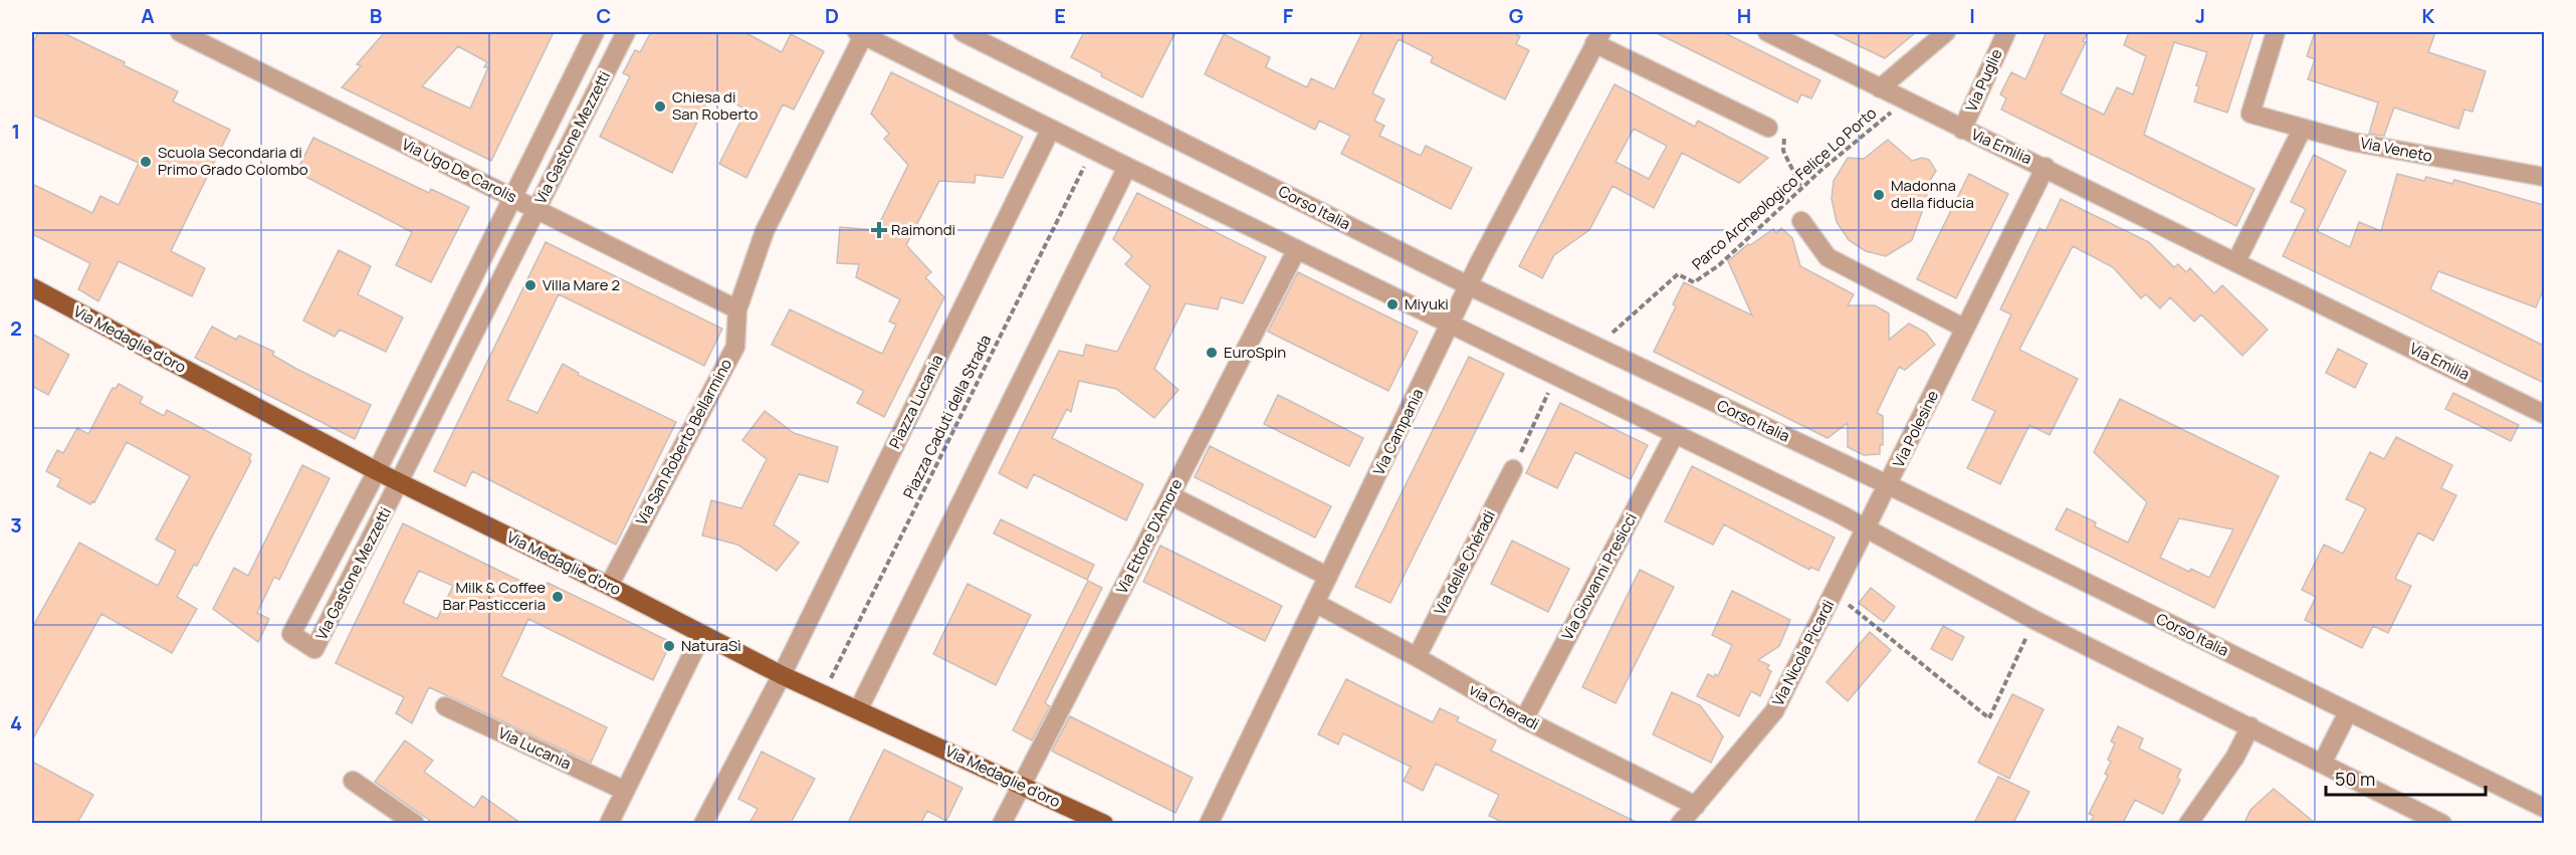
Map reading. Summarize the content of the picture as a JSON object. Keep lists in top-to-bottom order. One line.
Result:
{"streets":{"main road":["Via Medaglie d'oro"],"street":["Via Puglie","Via Gastone Mezzetti","Via Emilia","Via Veneto","Via Ugo De Carolis","Corso Italia","Piazza Lucania","Via Polesine","Via Campania","Via San Roberto Bellarmino","Via Ettore D'Amore","Via delle Chéradi","Via Giovanni Presicci","Via Nicola Picardi","via Cheradi","Via Lucania"],"path":["Parco Archeologico Felice Lo Porto","Piazza Caduti della Strada"]},"crossings":[["Via Puglie","Via Emilia"],["Via Gastone Mezzetti","Via Ugo De Carolis"],["Via Gastone Mezzetti","Via Medaglie d'oro"],["Via Emilia","Parco Archeologico Felice Lo Porto"],["Via Emilia","Via Polesine"],["Via Ugo De Carolis","Via San Roberto Bellarmino"],["Parco Archeologico Felice Lo Porto","Corso Italia"],["Corso Italia","Via Polesine"],["Corso Italia","Via Campania"],["Via Medaglie d'oro","Piazza Lucania"],["Via Medaglie d'oro","Piazza Caduti della Strada"],["Via Medaglie d'oro","Via San Roberto Bellarmino"],["Via Medaglie d'oro","Via Ettore D'Amore"],["Via Polesine","Via Nicola Picardi"],["Via Campania","via Cheradi"],["Via delle Chéradi","via Cheradi"],["Via Giovanni Presicci","via Cheradi"],["Via Nicola Picardi","via Cheradi"]],"places":{"other":["Chiesa di San Roberto","Scuola Secondaria di Primo Grado Colombo","Madonna della fiducia","Villa Mare 2","Miyuki","EuroSpin","Milk & Coffee Bar Pasticceria","NaturaSì"],"health":["Raimondi"]},"scale_bar":"50 m","grid":{"columns":["A","B","C","D","E","F","G","H","I","J","K"],"rows":["1","2","3","4"]}}
